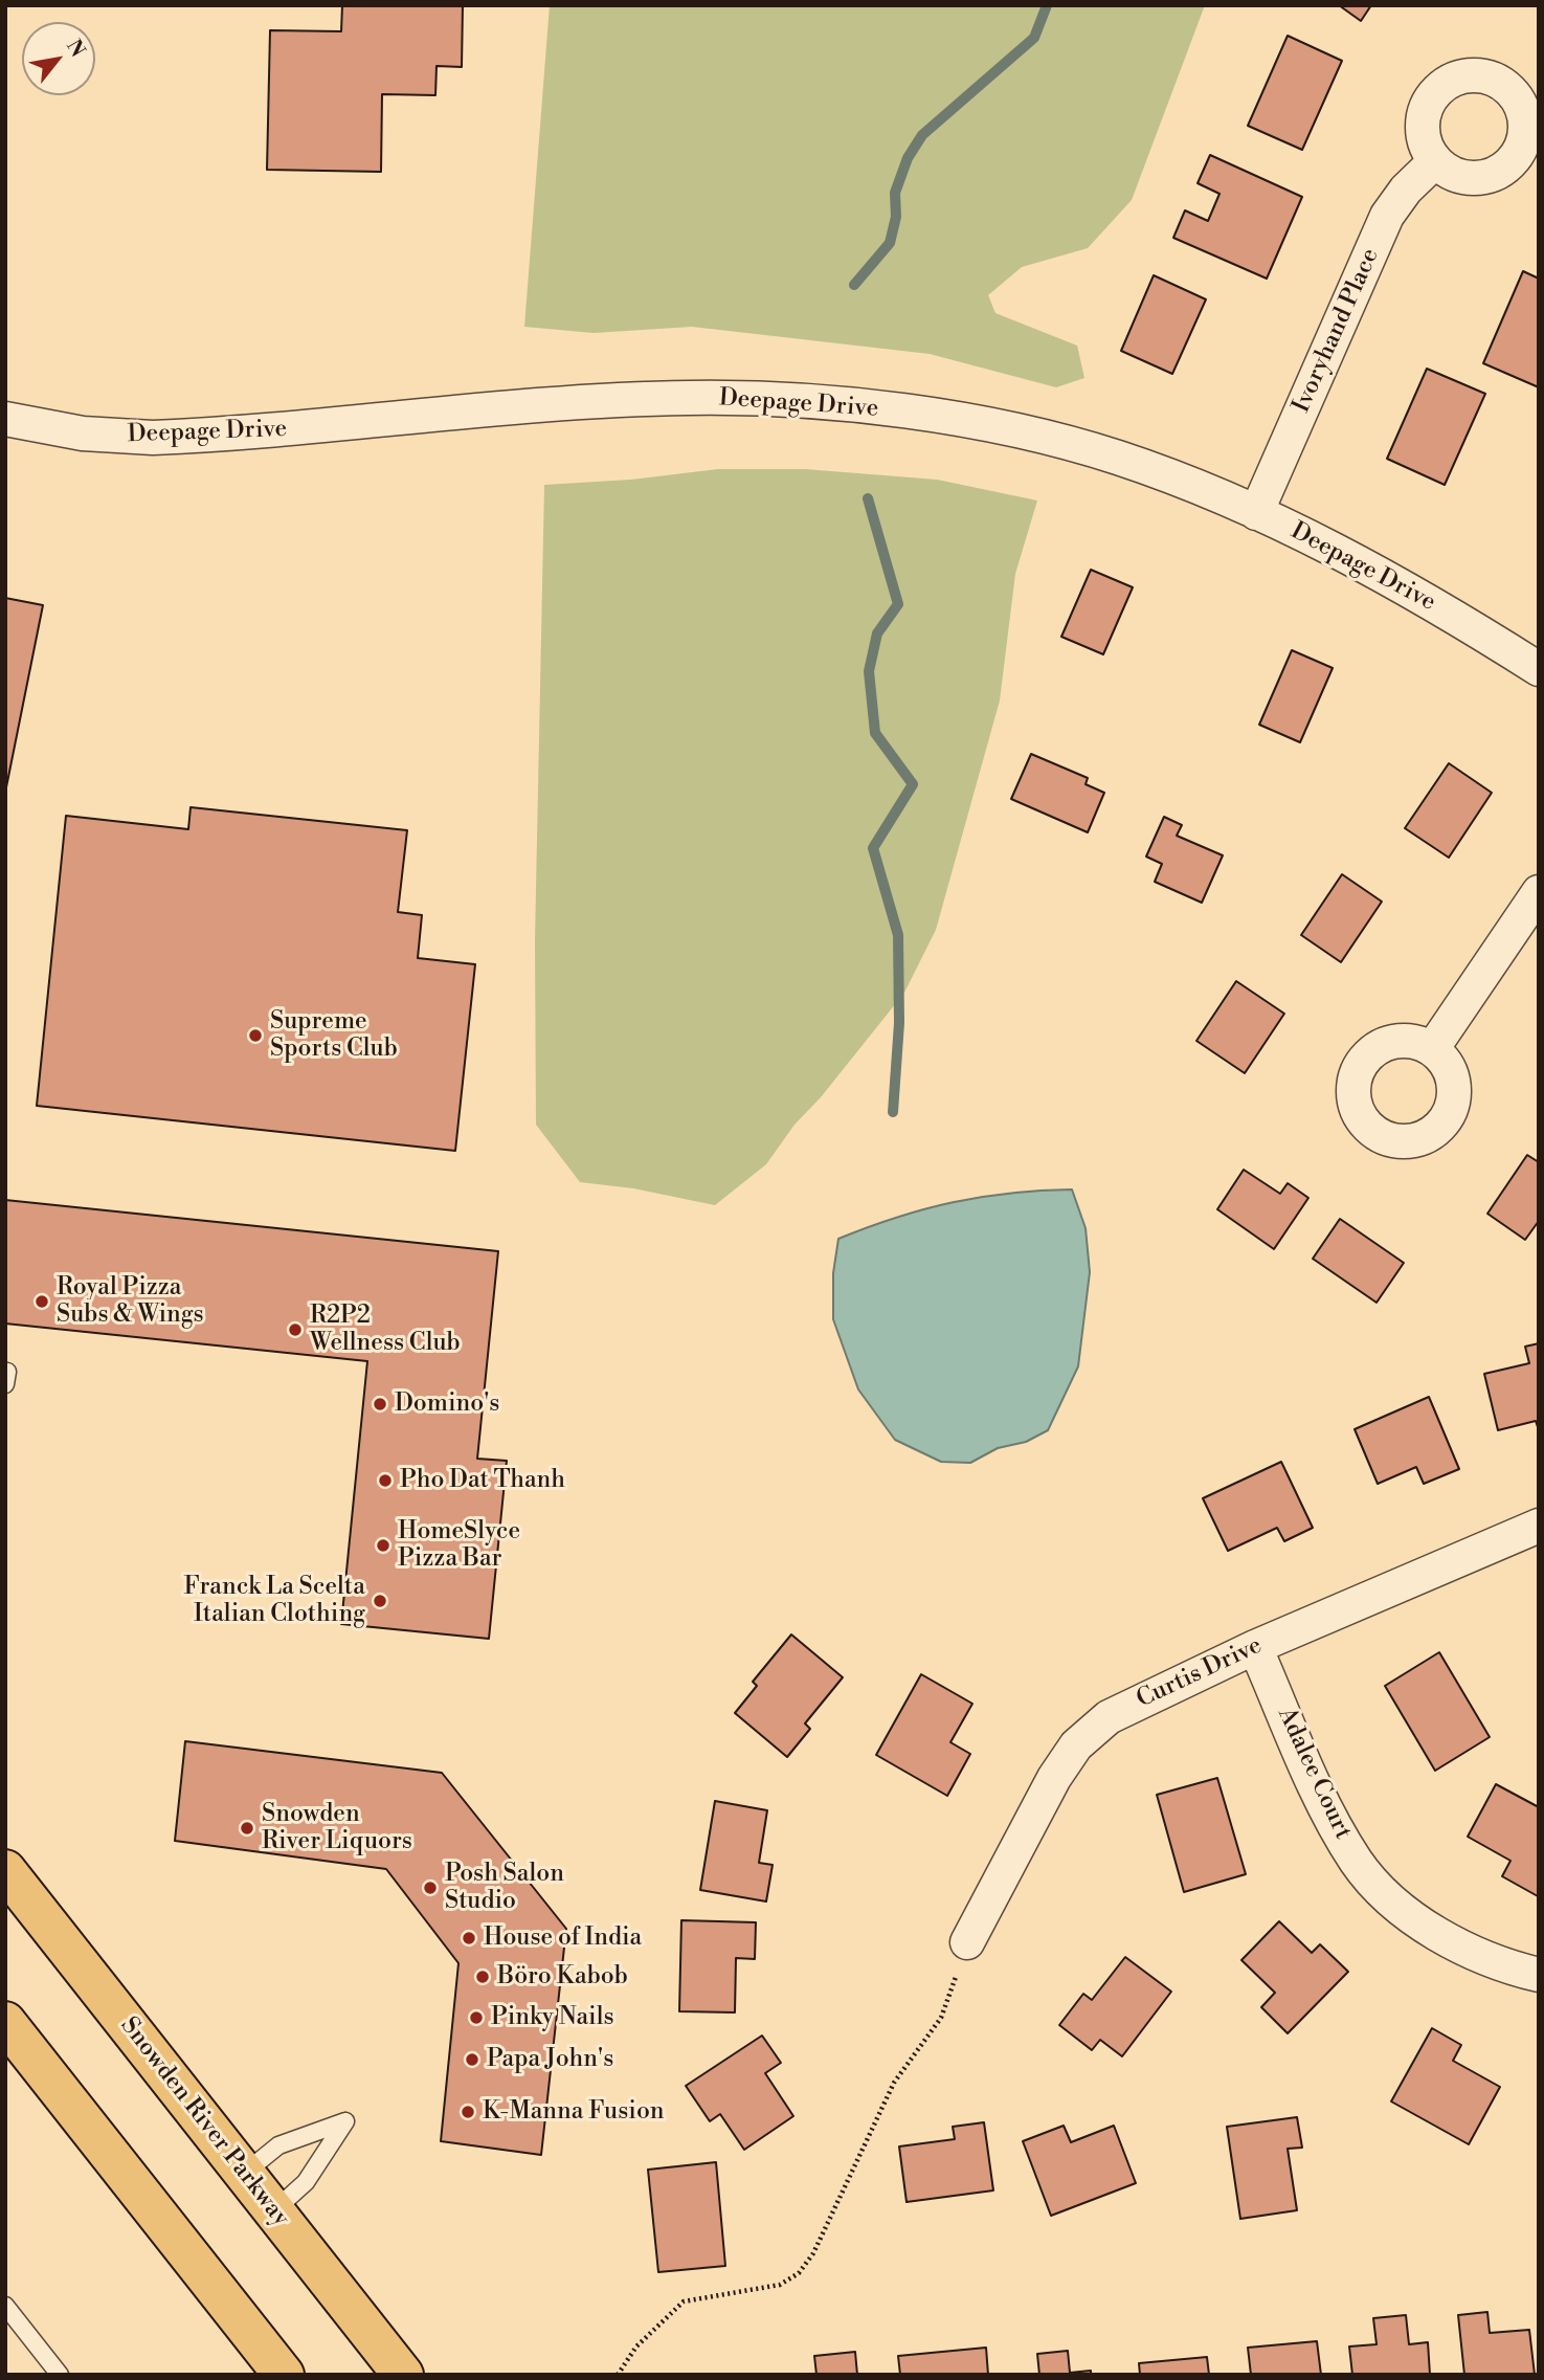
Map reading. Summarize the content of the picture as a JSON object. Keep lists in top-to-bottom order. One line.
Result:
{"streets":{"main road":["Snowden River Parkway"],"street":["Ivoryhand Place","Deepage Drive","Curtis Drive","Adalee Court"]},"crossings":[["Ivoryhand Place","Deepage Drive"],["Curtis Drive","Adalee Court"]],"places":["Supreme Sports Club","Royal Pizza Subs & Wings","R2P2 Wellness Club","Domino's","Pho Dat Thanh","HomeSlyce Pizza Bar","Franck La Scelta Italian Clothing","Snowden River Liquors","Posh Salon Studio","House of India","Böro Kabob","Pinky Nails","Papa John's","K-Manna Fusion"],"north":"top right"}
